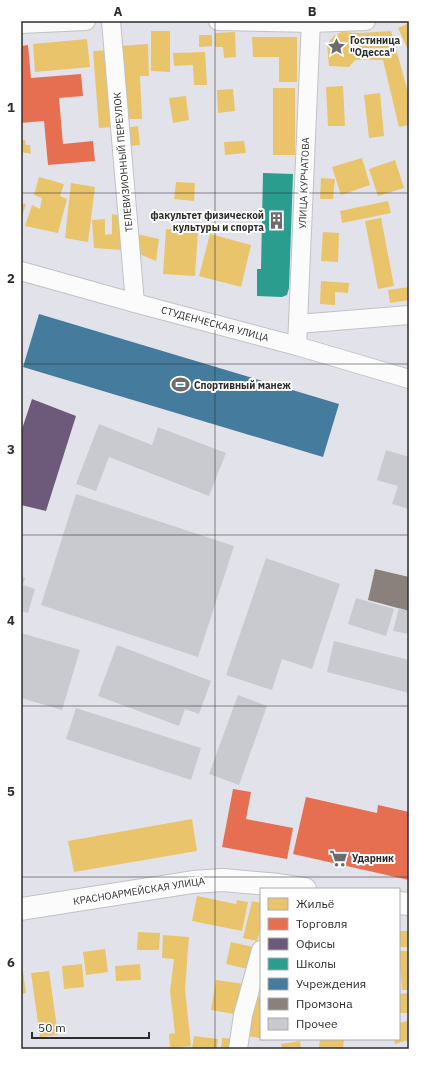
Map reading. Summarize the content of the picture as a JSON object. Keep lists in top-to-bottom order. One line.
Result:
{"streets":{"main road":["КРАСНОАРМЕЙСКАЯ УЛИЦА"],"street":["ТЕЛЕВИЗИОННЫЙ ПЕРЕУЛОК","УЛИЦА КУРЧАТОВА","СТУДЕНЧЕСКАЯ УЛИЦА"]},"crossings":[["ТЕЛЕВИЗИОННЫЙ ПЕРЕУЛОК","СТУДЕНЧЕСКАЯ УЛИЦА"],["УЛИЦА КУРЧАТОВА","СТУДЕНЧЕСКАЯ УЛИЦА"]],"places":{"place":["Гостиница \"Одесса\""],"building":["факультет физической культуры и спорта"],"sports":["Спортивный манеж"],"supermarket":["Ударник"]},"legend":["Жильё","Торговля","Офисы","Школы","Учреждения","Промзона","Прочее"],"scale_bar":"50 m","grid":{"columns":["A","B"],"rows":["1","2","3","4","5","6"]}}
